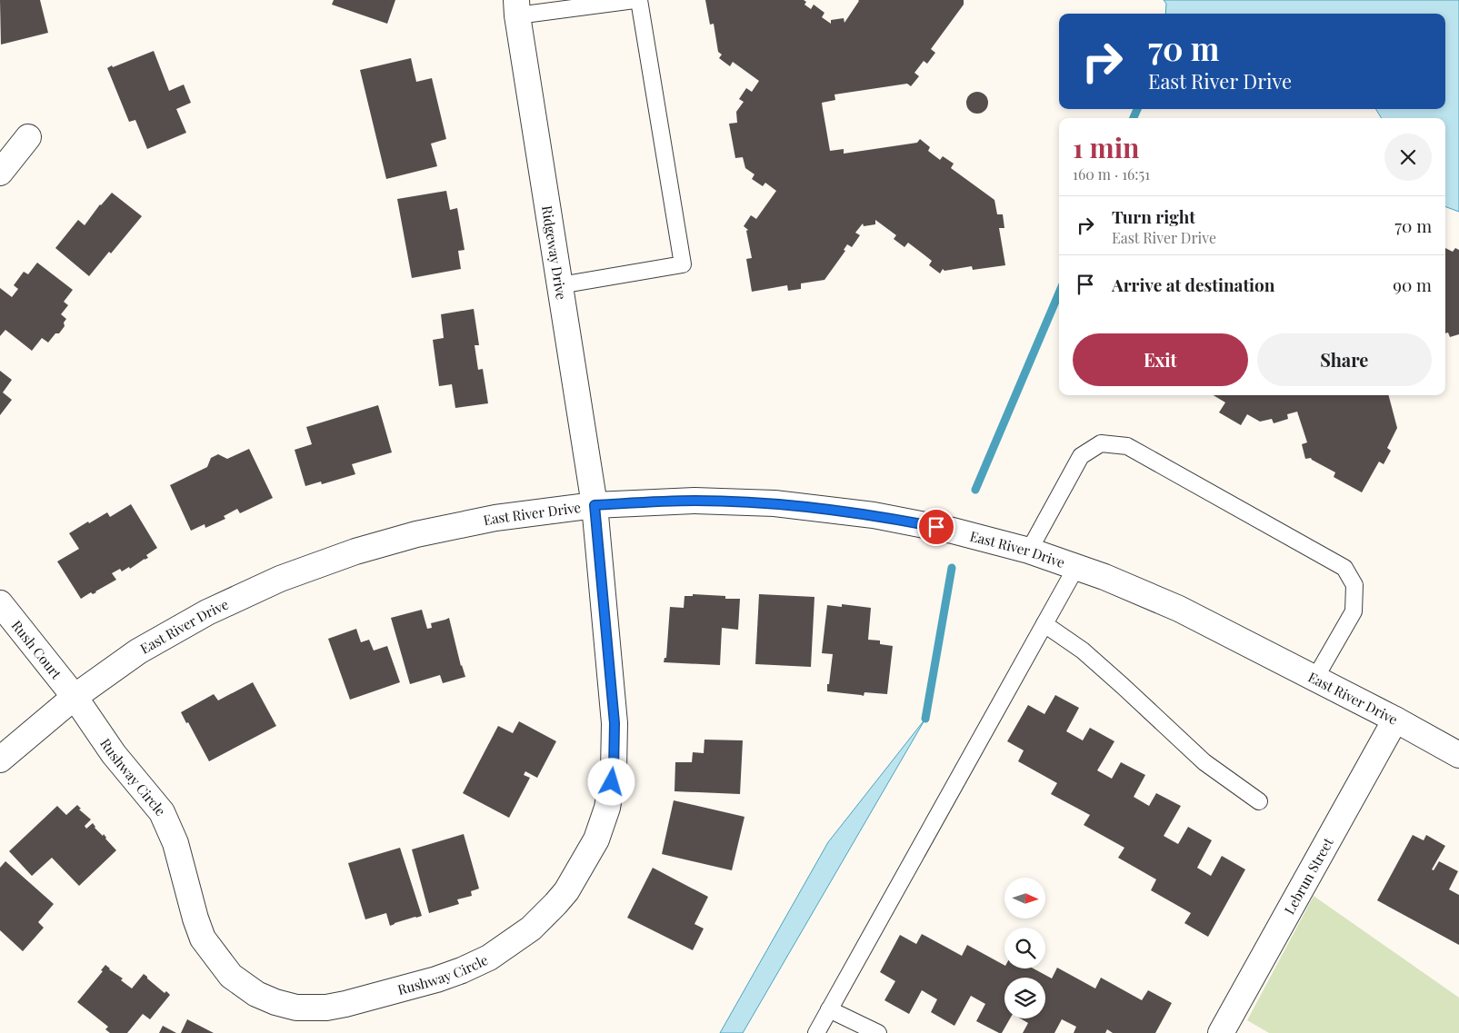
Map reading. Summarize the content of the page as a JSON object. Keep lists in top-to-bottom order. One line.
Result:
{"streets":{"street":["Ridgeway Drive","East River Drive","Rush Court","Rushway Circle","Lebrun Street"]},"crossings":[["Ridgeway Drive","East River Drive"],["Ridgeway Drive","Rushway Circle"],["East River Drive","Rush Court"],["East River Drive","Rushway Circle"],["East River Drive","Lebrun Street"],["Rush Court","Rushway Circle"]],"north":"right","page":{"turn":["70 m","East River Drive"],"heading":["1 min","160 m · 16:51"],"list":[{"name":"Turn right","note":"East River Drive","value":"70 m"},{"name":"Arrive at destination","value":"90 m"}],"buttons":["Exit","Share"]}}
